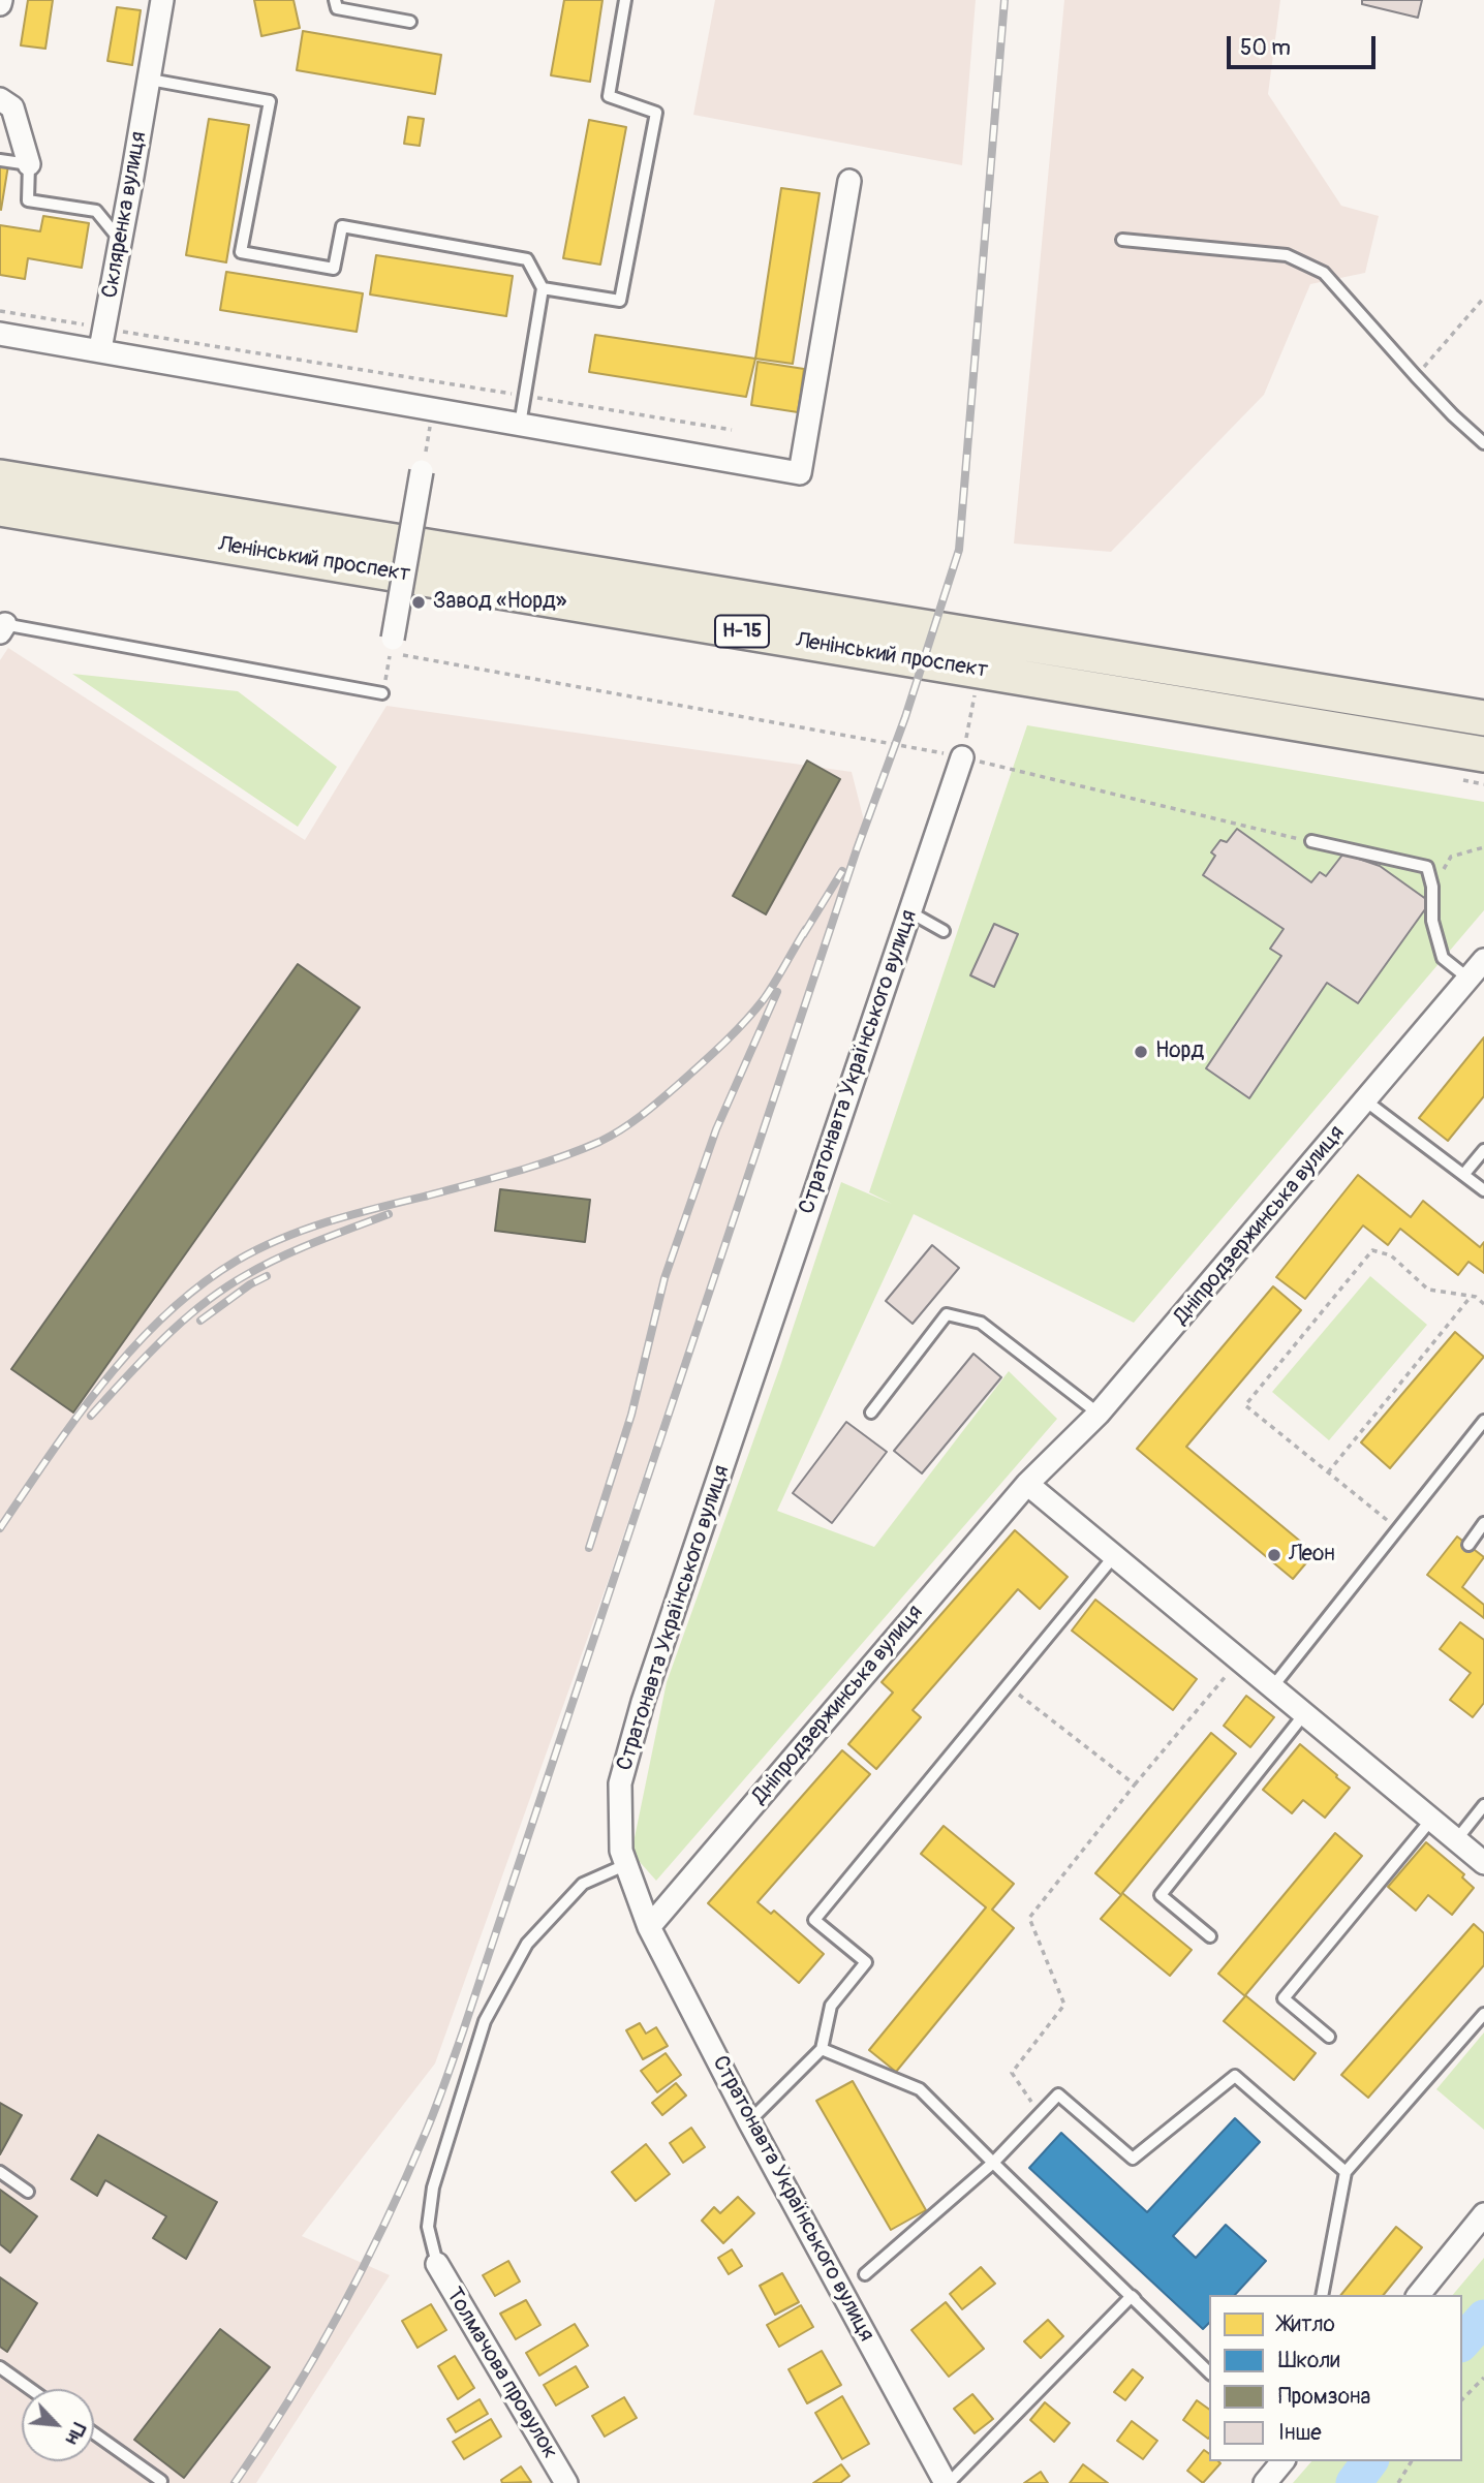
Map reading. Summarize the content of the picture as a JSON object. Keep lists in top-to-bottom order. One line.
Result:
{"streets":{"main road":["Ленінський проспект","Н-15"],"street":["Скляренка вулиця","Стратонавта Українського вулиця","Дніпродзержинська вулиця","Толмачова провулок"]},"crossings":[["Стратонавта Українського вулиця","Дніпродзержинська вулиця"]],"places":["Завод «Норд»","Норд","Леон"],"legend":["Житло","Школи","Промзона","Інше"],"scale_bar":"50 m","north":"bottom right"}
